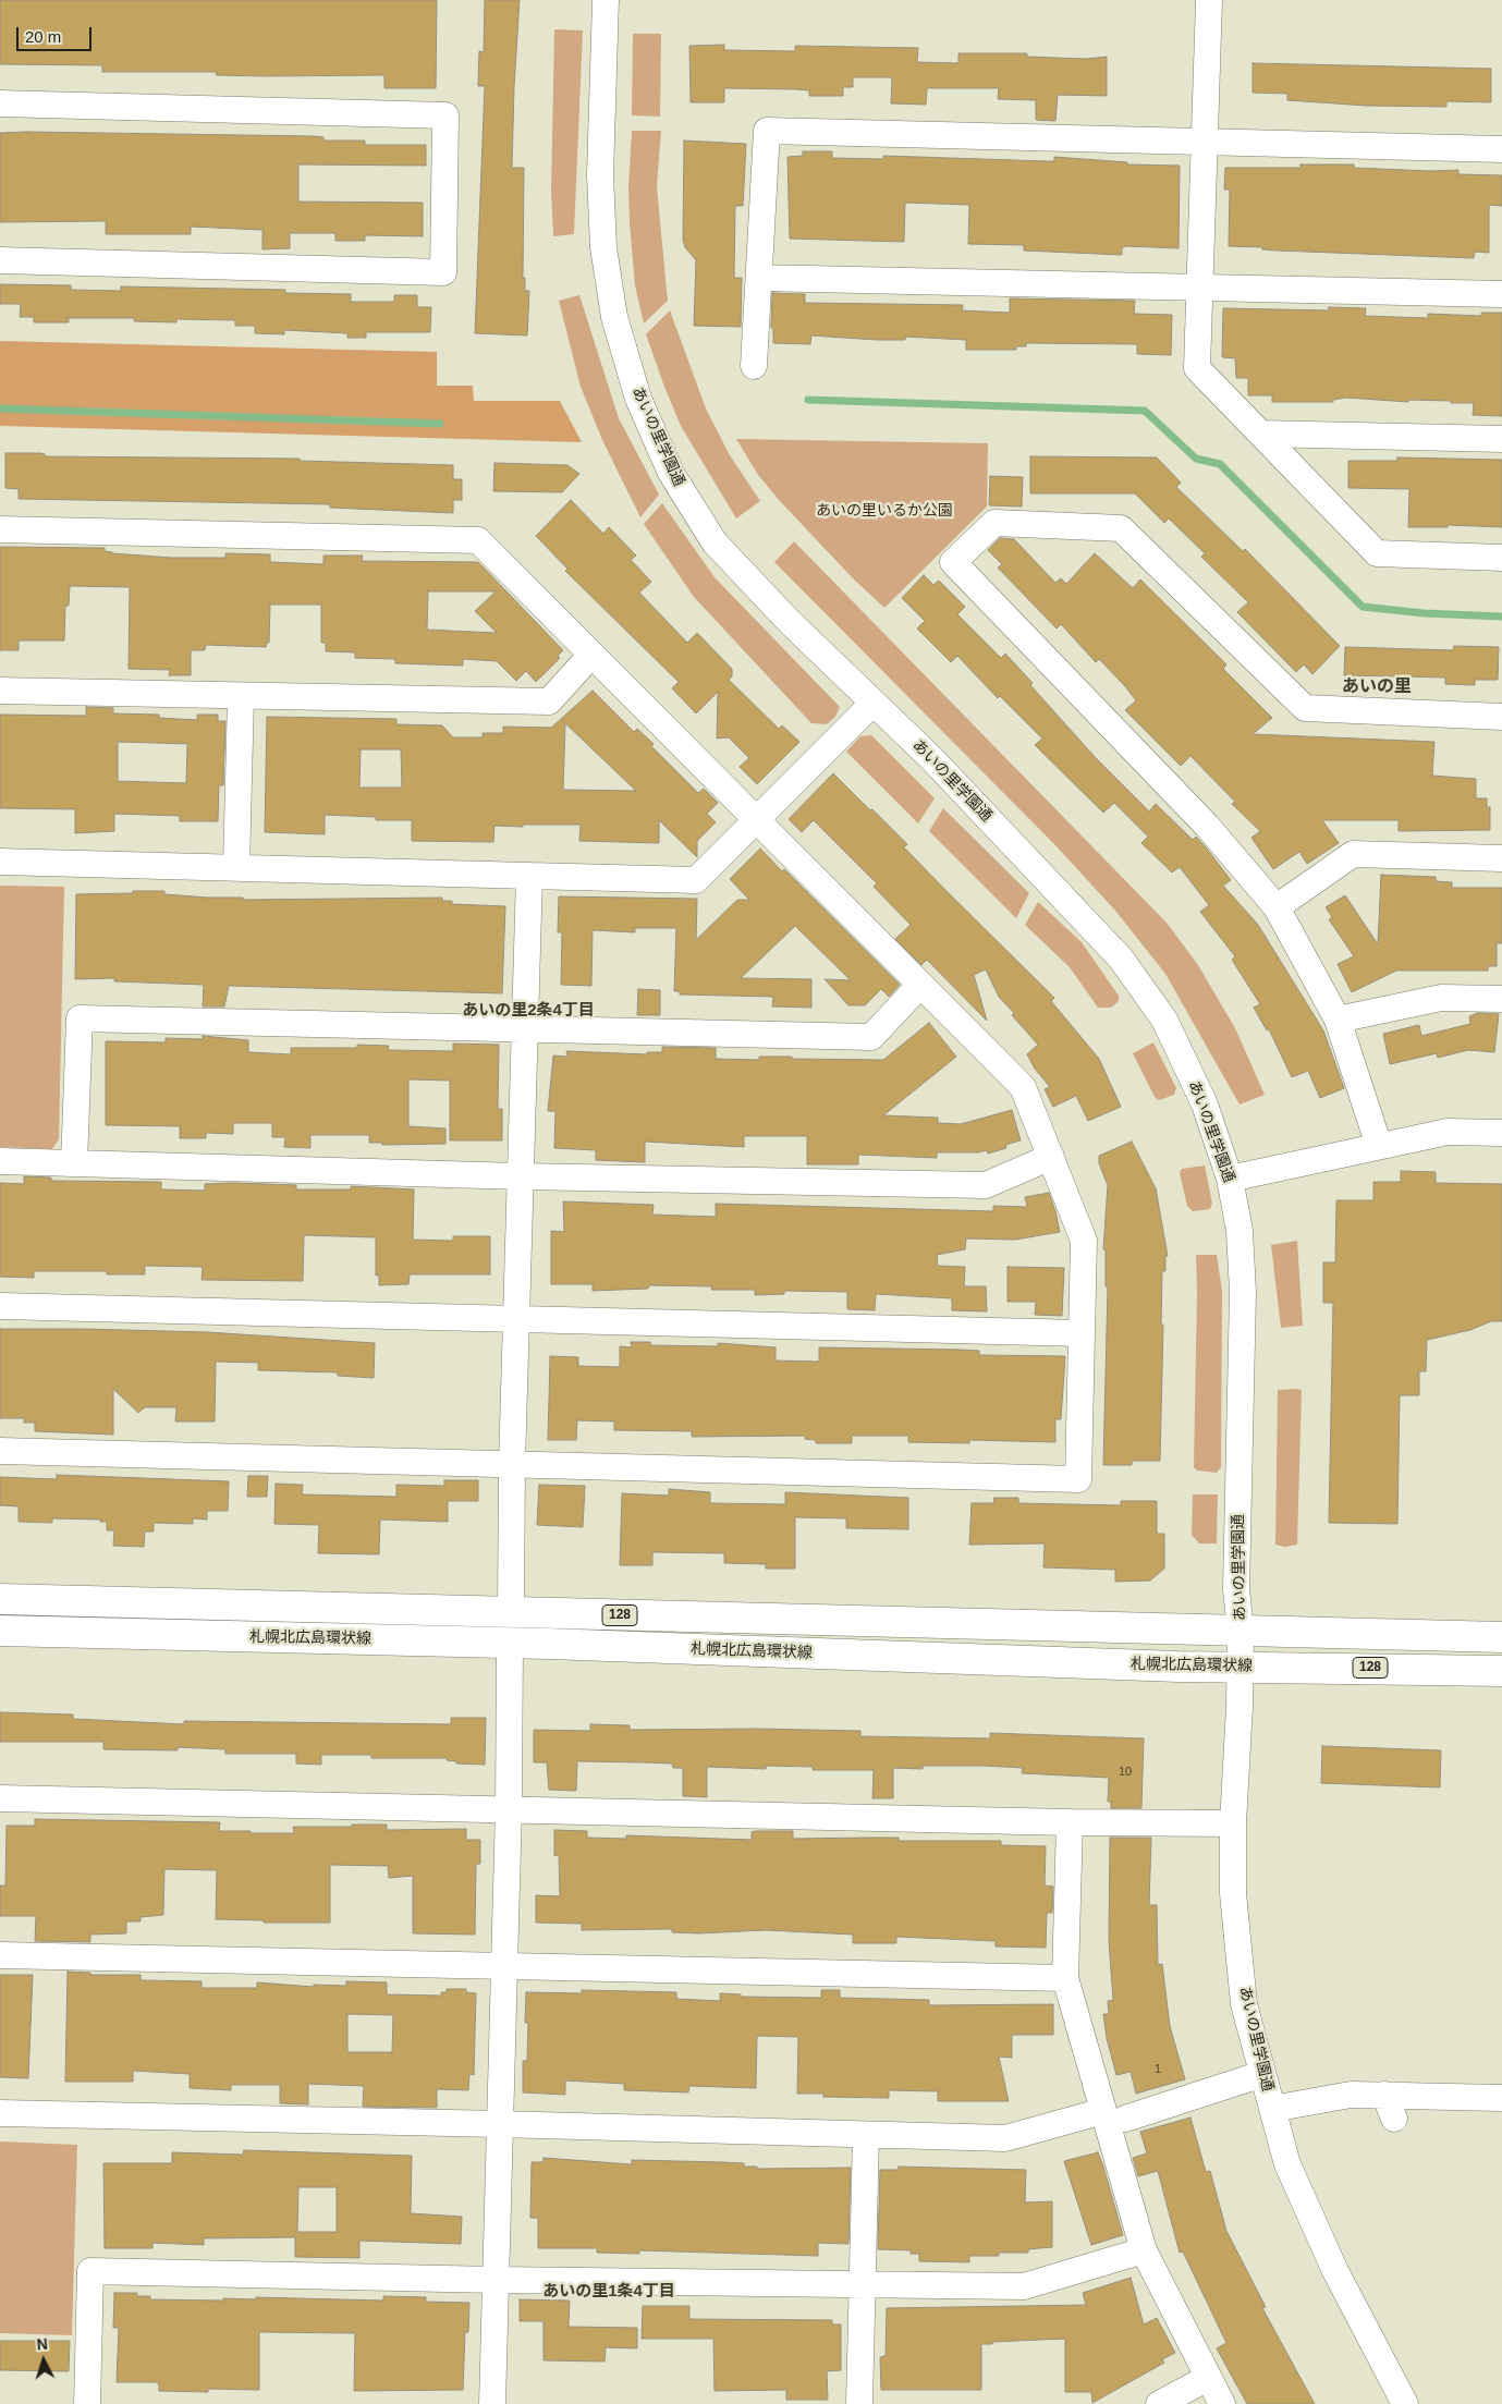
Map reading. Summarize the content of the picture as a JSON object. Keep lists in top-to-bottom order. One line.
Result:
{"streets":{"main road":["128","札幌北広島環状線"],"street":["あいの里学園通"]},"crossings":[["あいの里学園通","札幌北広島環状線"]],"districts":["あいの里","あいの里2条4丁目","あいの里1条4丁目"],"parks":["あいの里いるか公園"],"house_numbers":["10","1"],"scale_bar":"20 m","north":"top"}
